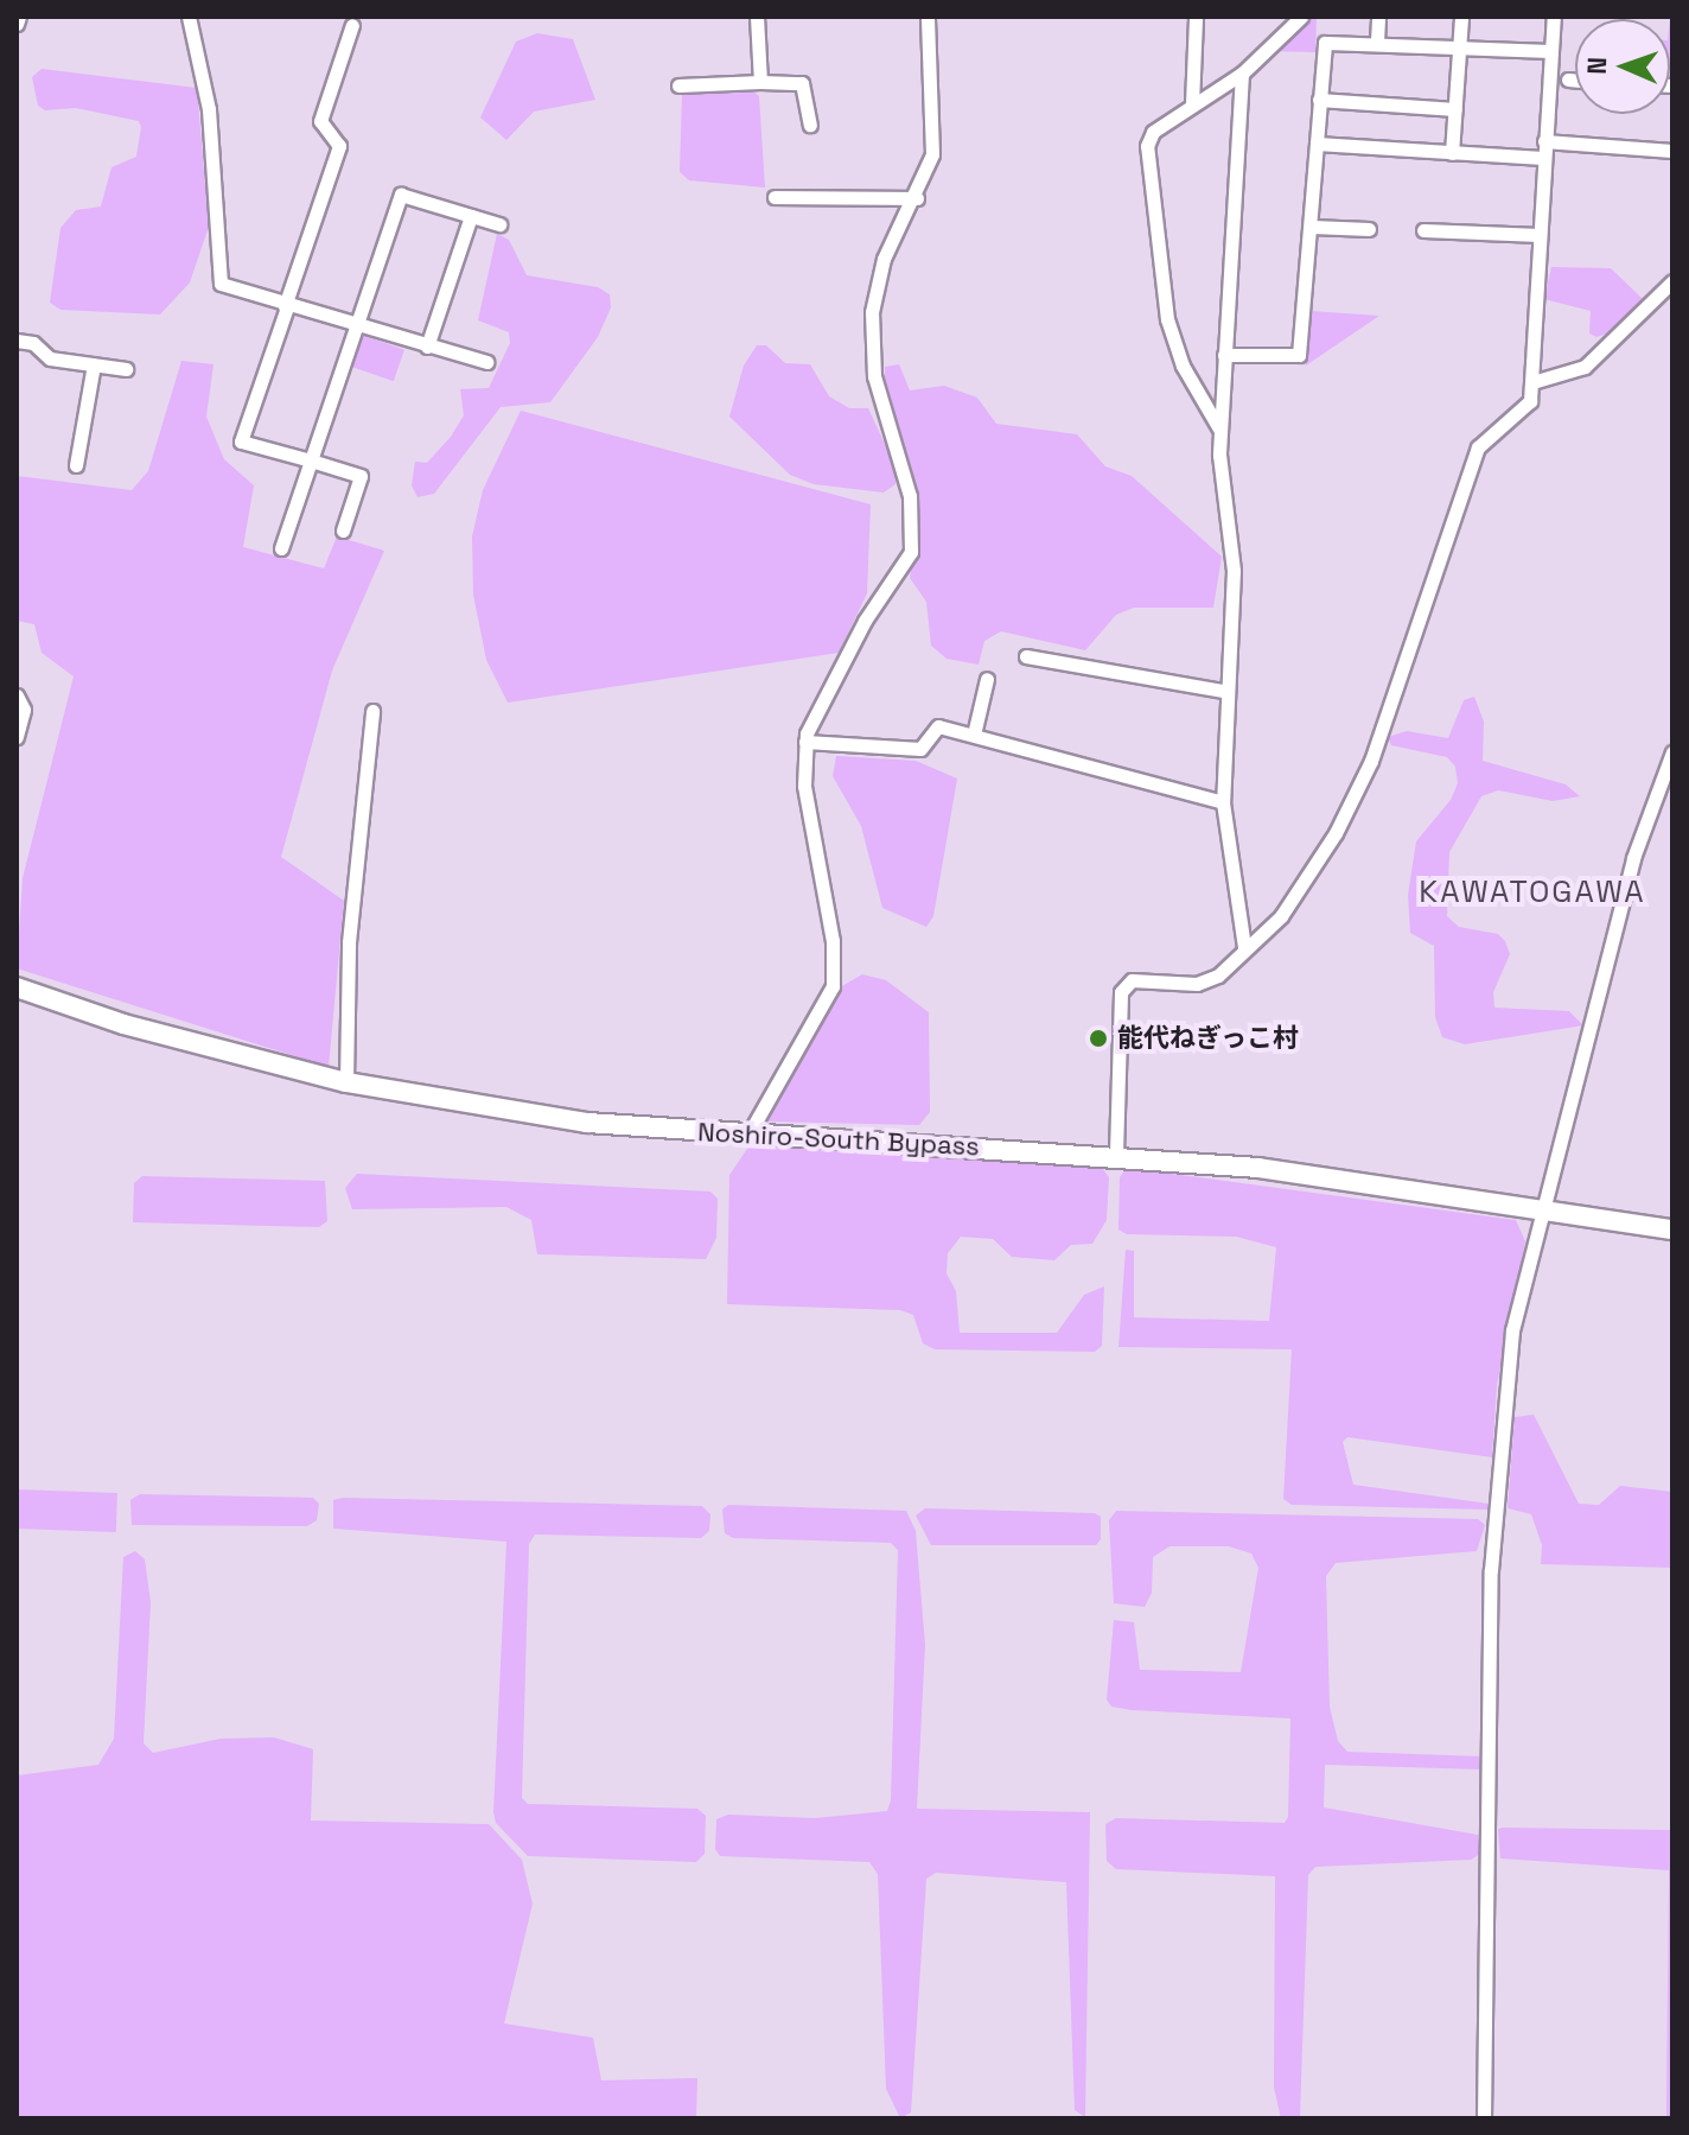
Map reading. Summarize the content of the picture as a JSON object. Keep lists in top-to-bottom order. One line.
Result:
{"streets":{"highway":["Noshiro-South Bypass"]},"districts":["KAWATOGAWA"],"places":["能代ねぎっこ村"],"north":"left"}
